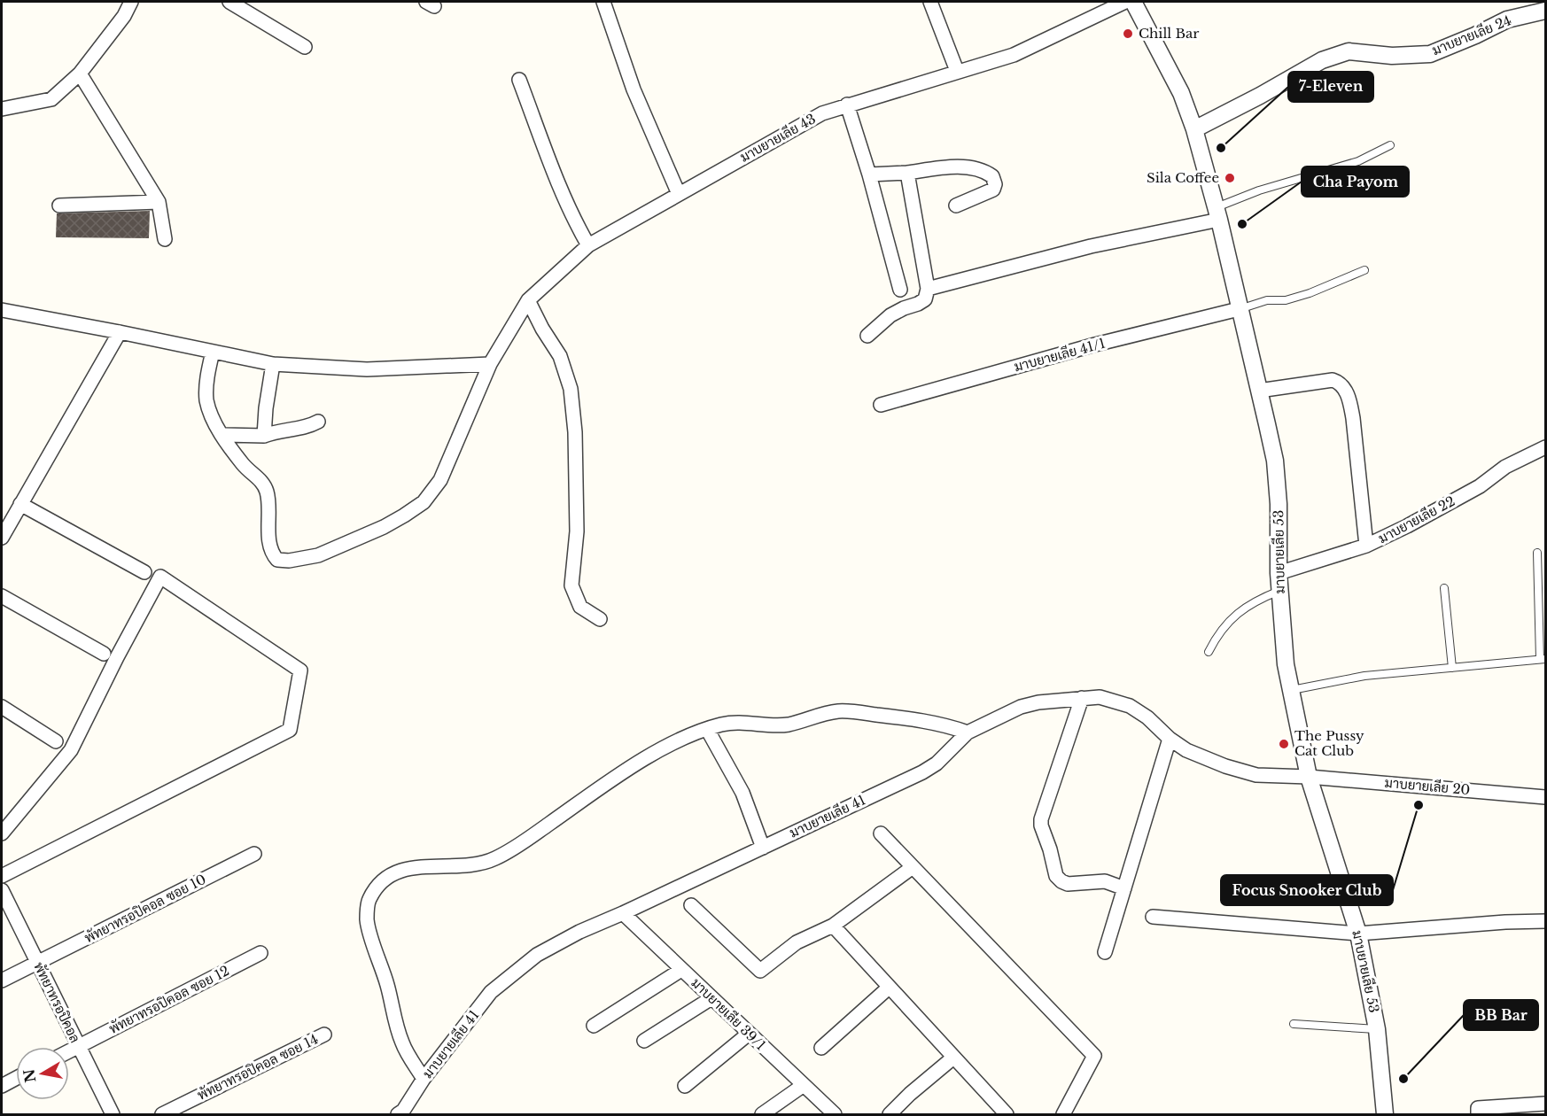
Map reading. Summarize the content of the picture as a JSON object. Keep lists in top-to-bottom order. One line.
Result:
{"streets":{"street":["มาบยายเลีย 24","มาบยายเลีย 43","มาบยายเลีย 41/1","มาบยายเลีย 22","มาบยายเลีย 53","มาบยายเลีย 20","มาบยายเลีย 41","พัทยาทรอปิคอล ซอย 10","พัทยาทรอปิคอล ซอย 12","พัทยาทรอปิคอล","มาบยายเลีย 39/1","พัทยาทรอปิคอล ซอย 14"]},"crossings":[["มาบยายเลีย 24","มาบยายเลีย 53"],["มาบยายเลีย 41/1","มาบยายเลีย 53"],["มาบยายเลีย 22","มาบยายเลีย 53"],["มาบยายเลีย 53","มาบยายเลีย 20"],["มาบยายเลีย 53","มาบยายเลีย 41"],["มาบยายเลีย 20","มาบยายเลีย 41"],["มาบยายเลีย 41","มาบยายเลีย 39/1"],["พัทยาทรอปิคอล ซอย 10","พัทยาทรอปิคอล"],["พัทยาทรอปิคอล ซอย 12","พัทยาทรอปิคอล"]],"places":["Chill Bar","7-Eleven","Sila Coffee","Cha Payom","The Pussy Cat Club","Focus Snooker Club","BB Bar"],"north":"left"}
